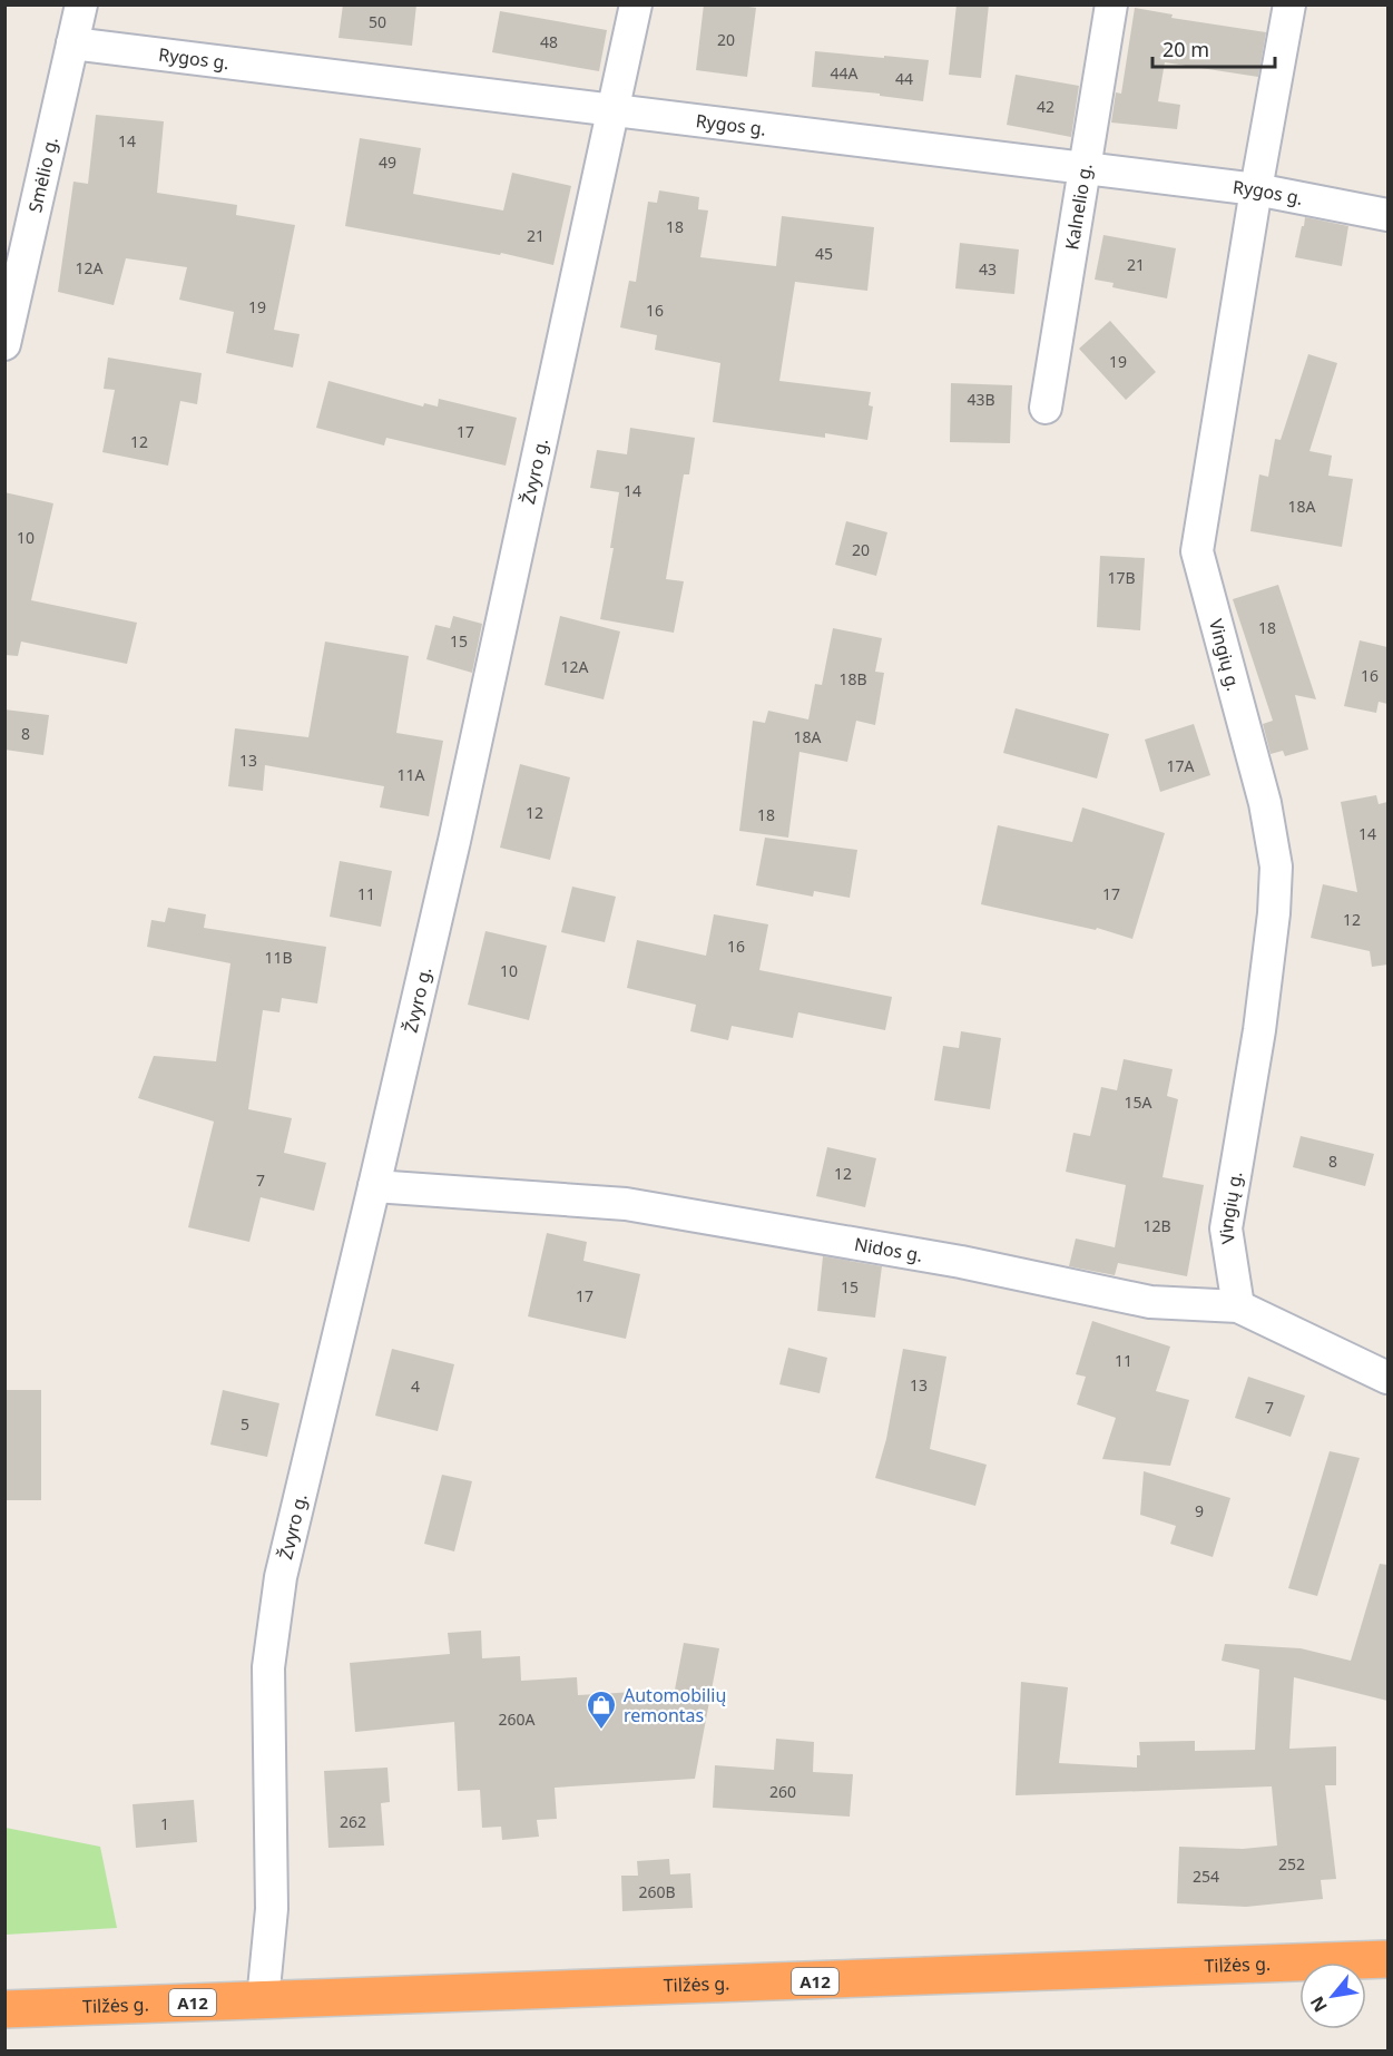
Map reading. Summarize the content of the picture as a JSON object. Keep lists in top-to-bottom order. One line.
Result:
{"streets":{"highway":["Tilžės g.","A12"],"street":["Rygos g.","Smėlio g.","Kalnelio g.","Žvyro g.","Vingių g.","Nidos g."]},"crossings":[["Rygos g.","Smėlio g."],["Rygos g.","Kalnelio g."],["Rygos g.","Žvyro g."],["Rygos g.","Vingių g."],["Žvyro g.","Nidos g."],["Žvyro g.","Tilžės g."],["Vingių g.","Nidos g."]],"places":{"shop":["Automobilių remontas"]},"house_numbers":["50","20","48","44A","44","42","14","49","18","21","45","21","12A","43","19","16","19","43B","17","12","14","18A","10","20","17B","18","15","12A","16","18B","8","18A","13","17A","11A","12","18","14","11","17","12","16","11B","10","15A","8","12","7","12B","15","17","11","13","4","7","5","9","260A","260","262","1","252","254","260B"],"scale_bar":"20 m","north":"bottom left"}
